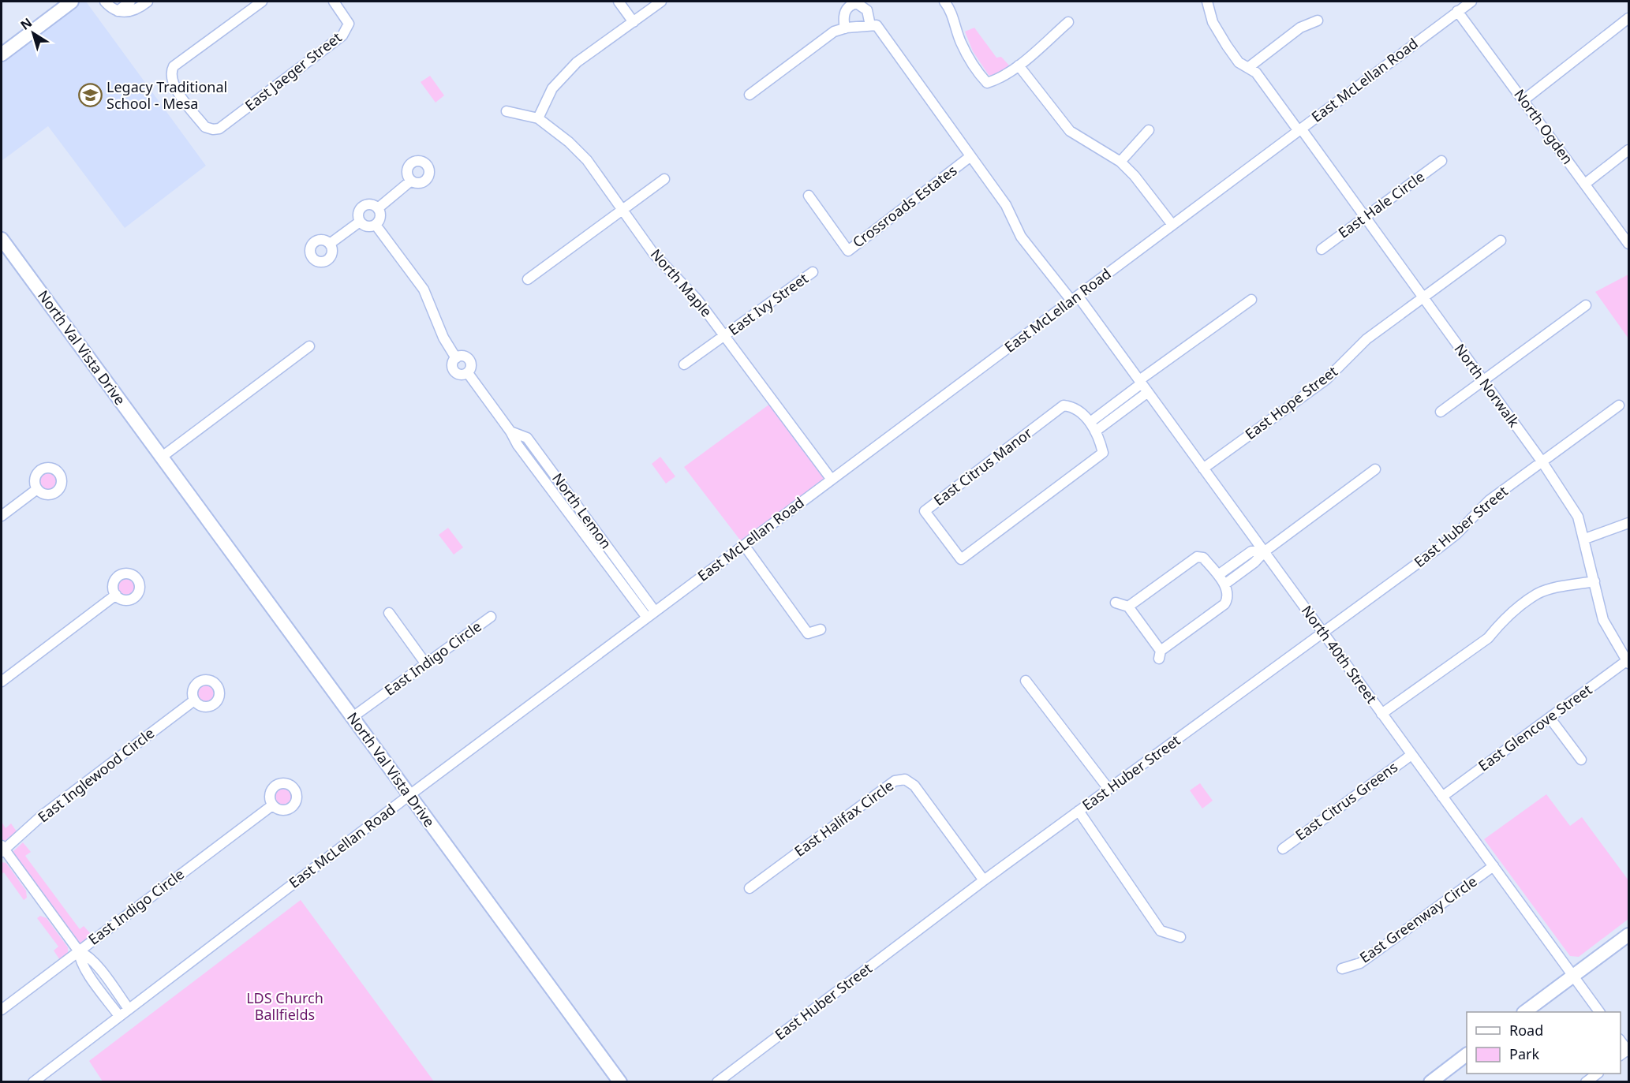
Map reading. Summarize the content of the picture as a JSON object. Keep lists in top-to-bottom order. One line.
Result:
{"streets":{"main road":["North Val Vista Drive"],"street":["East Jaeger Street","East McLellan Road","North Ogden","East Hale Circle","Crossroads Estates","North Maple","East Ivy Street","North Norwalk","East Hope Street","East Citrus Manor","North Lemon","East Huber Street","North 40th Street","East Indigo Circle","East Glencove Street","East Inglewood Circle","East Citrus Greens","East Halifax Circle","East Greenway Circle"]},"crossings":[["East McLellan Road","North Ogden"],["East McLellan Road","Crossroads Estates"],["East McLellan Road","North Maple"],["East McLellan Road","North Val Vista Drive"],["East McLellan Road","North Norwalk"],["East McLellan Road","North Lemon"],["East McLellan Road","North 40th Street"],["East Hale Circle","North Norwalk"],["Crossroads Estates","North 40th Street"],["North Maple","East Ivy Street"],["North Val Vista Drive","East Indigo Circle"],["North Norwalk","East Hope Street"],["North Norwalk","East Huber Street"],["North Norwalk","East Glencove Street"],["East Hope Street","North 40th Street"],["East Huber Street","North 40th Street"],["East Huber Street","East Halifax Circle"],["North 40th Street","East Glencove Street"],["North 40th Street","East Citrus Greens"],["North 40th Street","East Greenway Circle"]],"parks":["LDS Church Ballfields"],"places":{"school or university":["Legacy Traditional School - Mesa"]},"legend":["Road","Park"],"north":"top left"}
